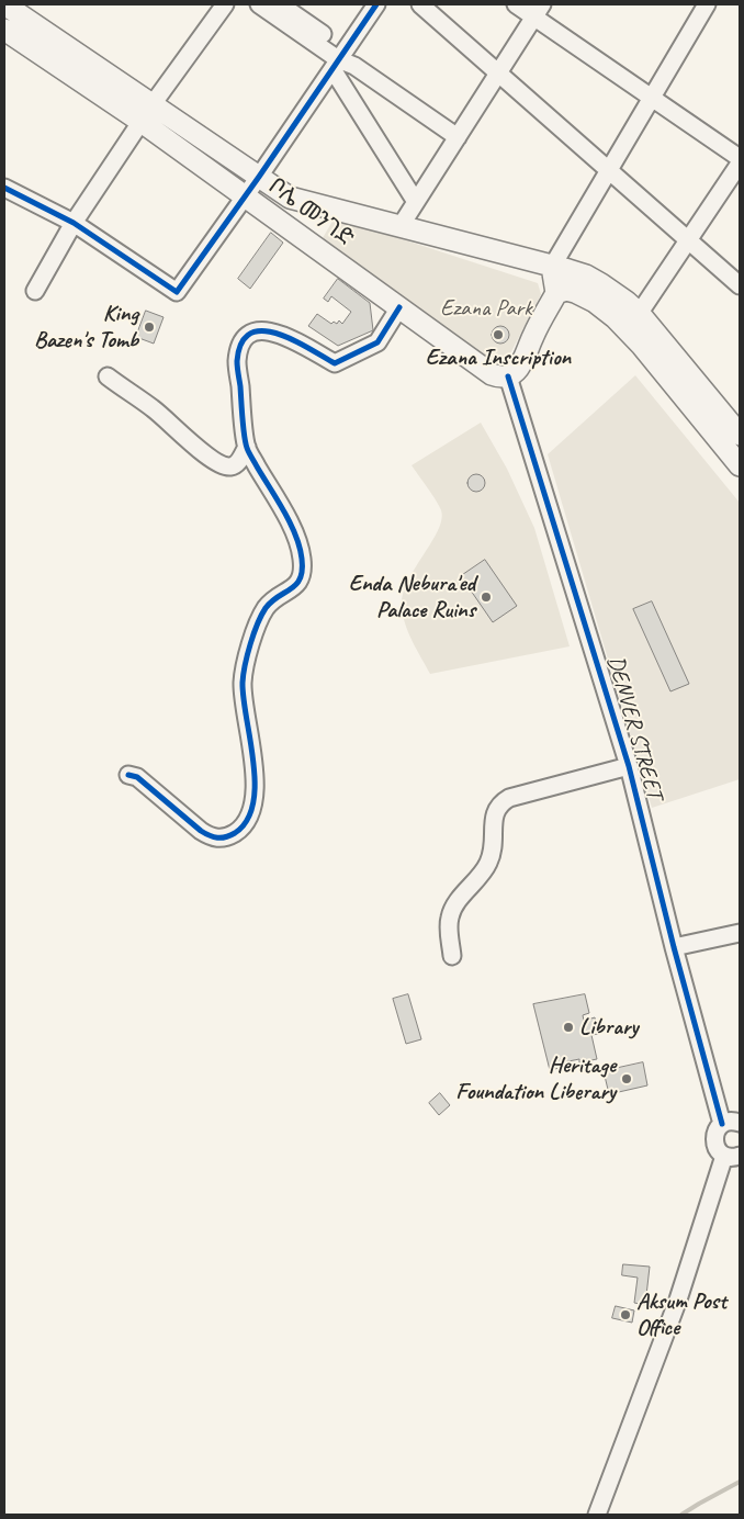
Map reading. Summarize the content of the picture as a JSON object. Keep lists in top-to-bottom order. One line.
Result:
{"streets":{"main road":["ቦሌ መንገድ"],"street":["DENVER STREET"]},"crossings":[["ቦሌ መንገድ","DENVER STREET"]],"parks":["Ezana Park"],"places":["King Bazen's Tomb","Ezana Inscription","Enda Nebura'ed Palace Ruins","Library","Heritage Foundation Liberary","Aksum Post Office"]}
